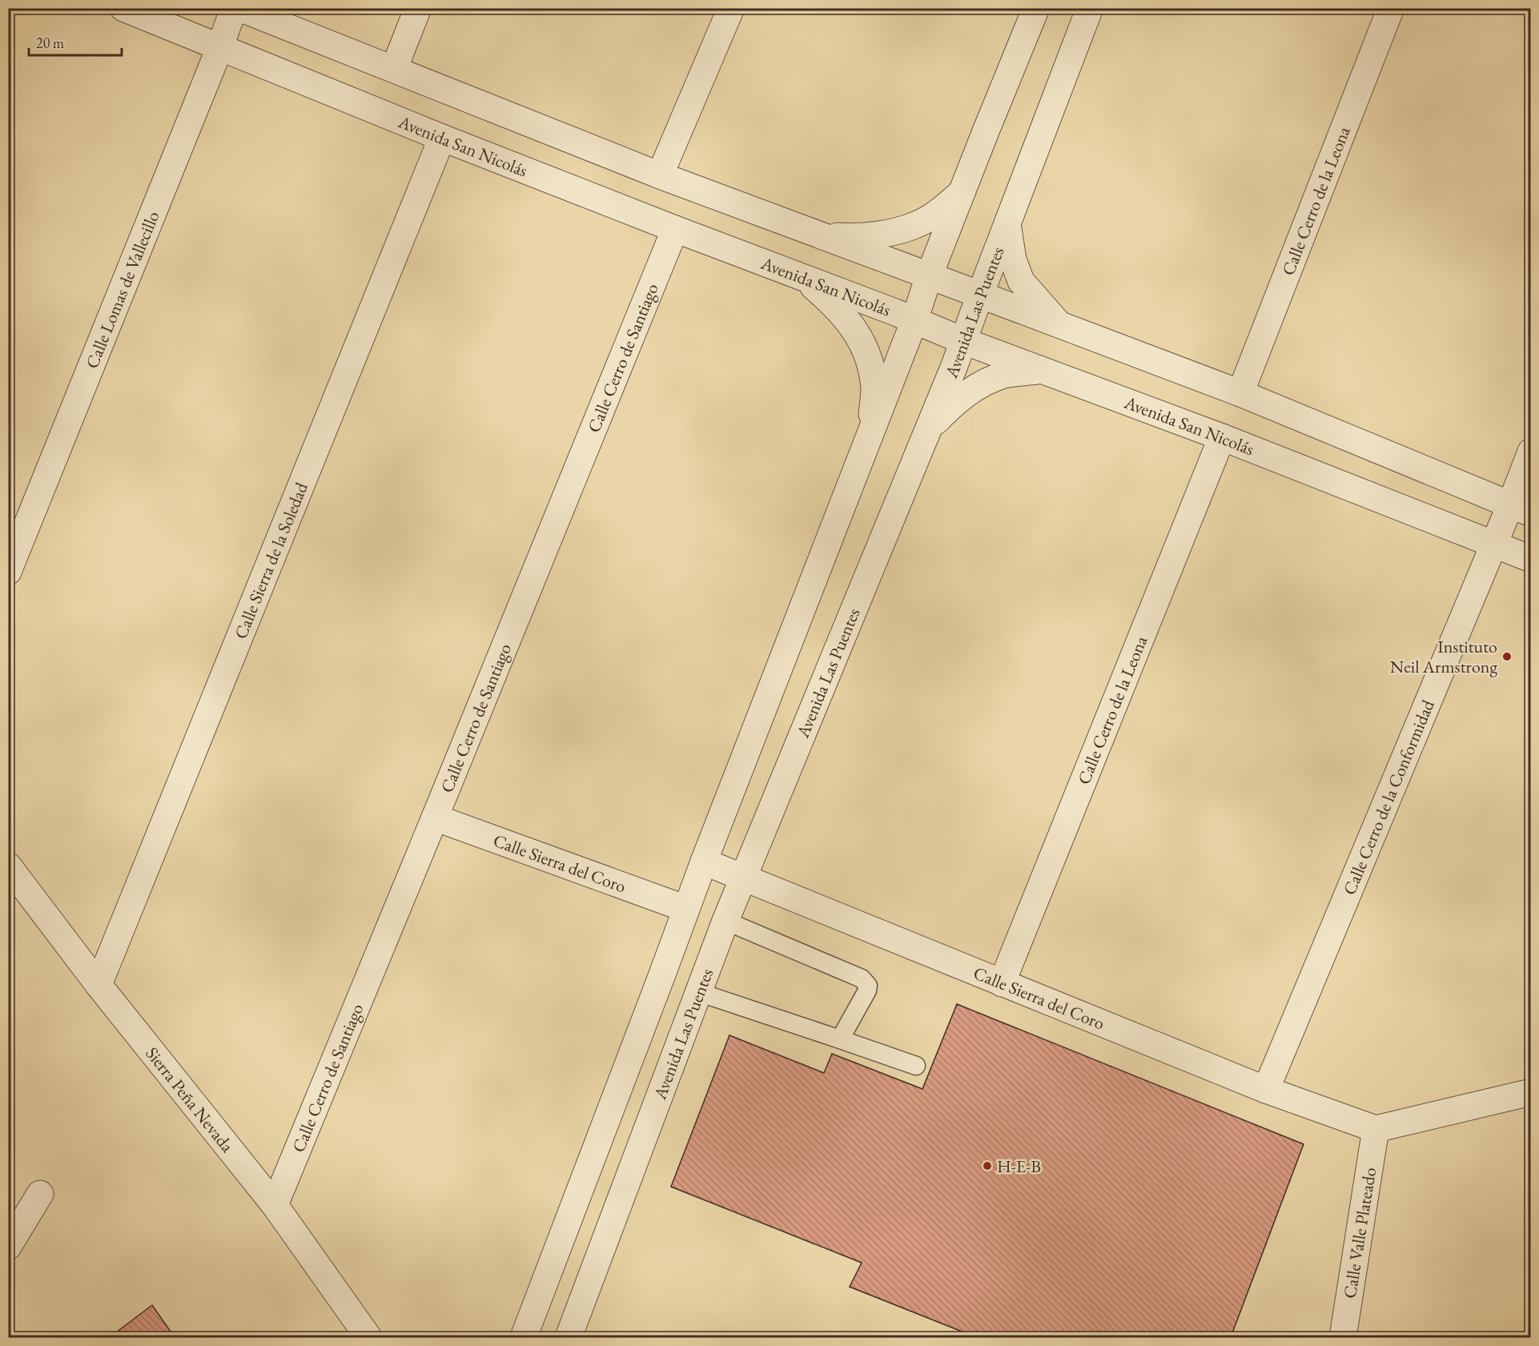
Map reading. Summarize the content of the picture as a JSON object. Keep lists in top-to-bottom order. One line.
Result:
{"streets":{"street":["Avenida San Nicolás","Calle Cerro de la Leona","Calle Lomas de Vallecillo","Avenida Las Puentes","Calle Cerro de Santiago","Calle Sierra de la Soledad","Calle Cerro de la Conformidad","Calle Sierra del Coro","Sierra Peña Nevada","Calle Valle Plateado"]},"crossings":[["Avenida San Nicolás","Calle Cerro de la Leona"],["Avenida San Nicolás","Calle Lomas de Vallecillo"],["Avenida San Nicolás","Avenida Las Puentes"],["Avenida San Nicolás","Calle Cerro de Santiago"],["Avenida San Nicolás","Calle Sierra de la Soledad"],["Avenida San Nicolás","Calle Cerro de la Conformidad"],["Calle Cerro de la Leona","Calle Sierra del Coro"],["Avenida Las Puentes","Calle Sierra del Coro"],["Calle Cerro de Santiago","Calle Sierra del Coro"],["Calle Cerro de Santiago","Sierra Peña Nevada"],["Calle Sierra de la Soledad","Sierra Peña Nevada"],["Calle Cerro de la Conformidad","Calle Sierra del Coro"],["Calle Sierra del Coro","Calle Valle Plateado"]],"places":["Instituto Neil Armstrong","H-E-B"],"scale_bar":"20 m"}
